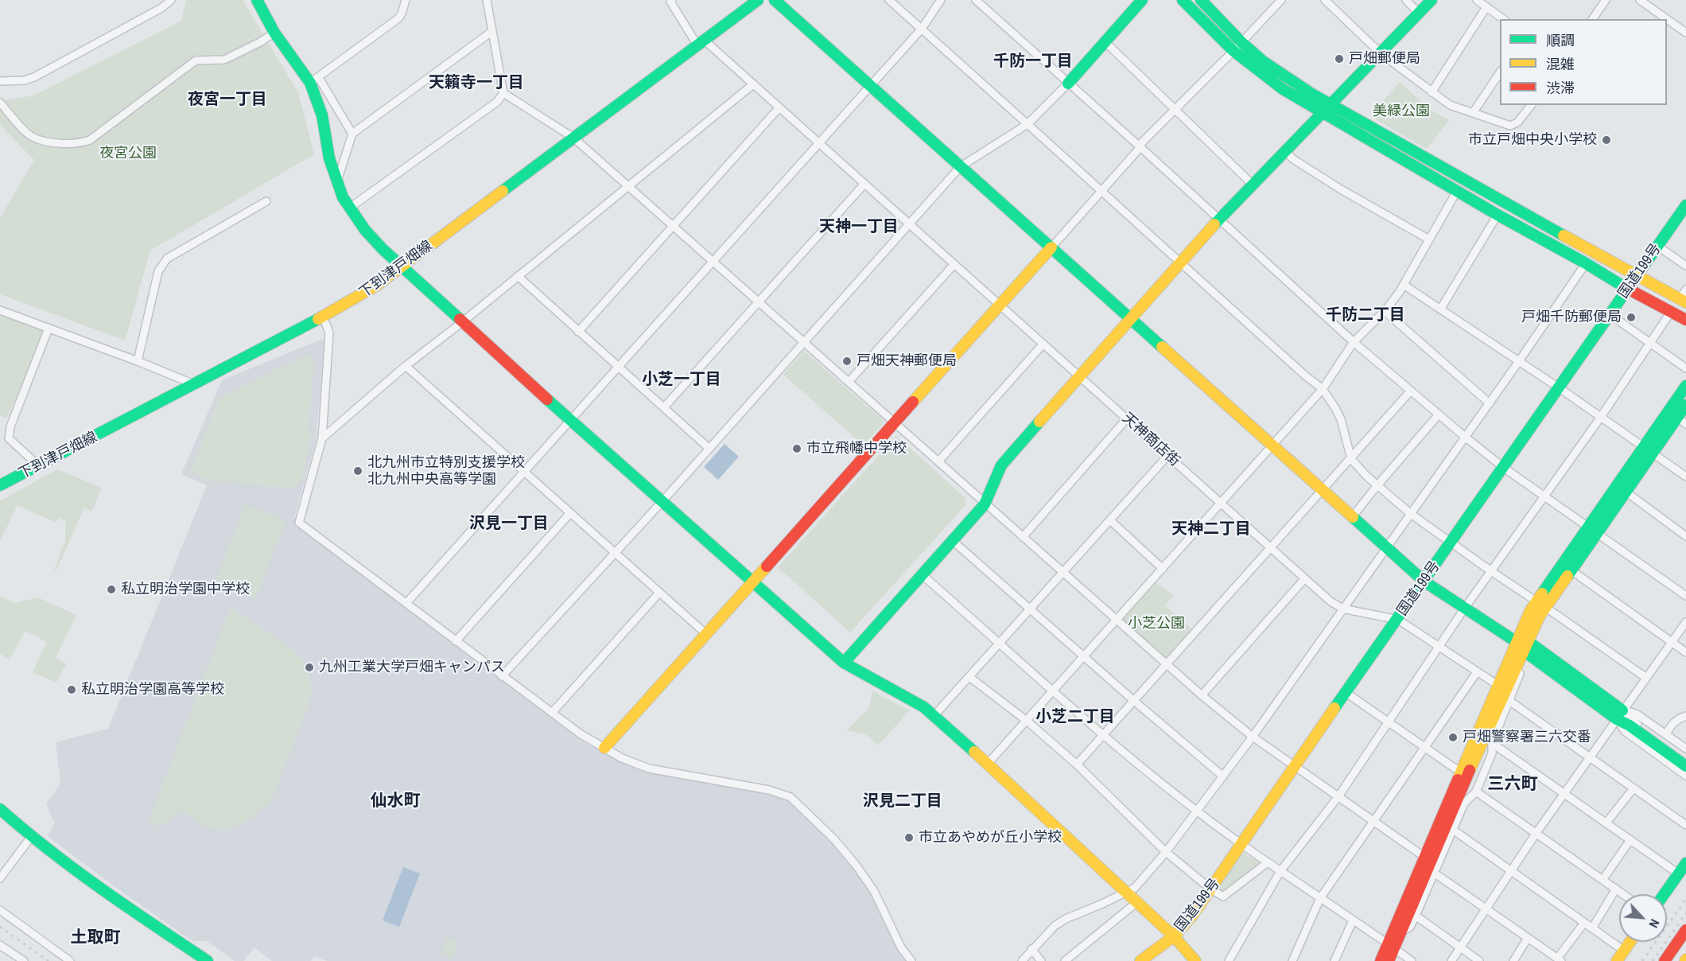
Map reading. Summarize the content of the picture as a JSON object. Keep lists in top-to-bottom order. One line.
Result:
{"streets":{"main road":["下到津戸畑線","国道199号"],"street":["天神商店街"]},"crossings":[["下到津戸畑線","天神商店街"]],"districts":["千防一丁目","天籟寺一丁目","夜宮一丁目","天神一丁目","千防二丁目","小芝一丁目","沢見一丁目","天神二丁目","小芝二丁目","三六町","仙水町","沢見二丁目","土取町"],"parks":["美緑公園","夜宮公園","小芝公園"],"places":["戸畑郵便局","市立戸畑中央小学校","戸畑千防郵便局","戸畑天神郵便局","市立飛幡中学校","北九州市立特別支援学校 北九州中央高等学園","私立明治学園中学校","九州工業大学戸畑キャンパス","私立明治学園高等学校","戸畑警察署三六交番","市立あやめが丘小学校"],"legend":["順調","混雑","渋滞"],"north":"bottom right"}
